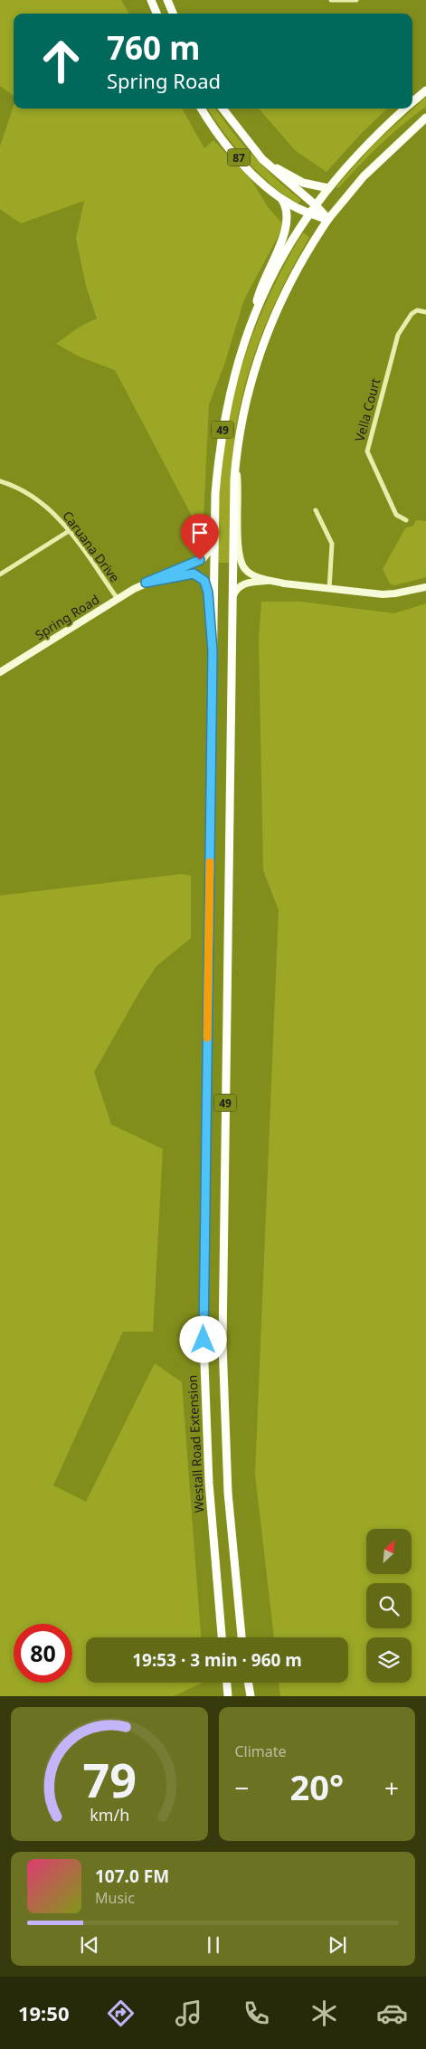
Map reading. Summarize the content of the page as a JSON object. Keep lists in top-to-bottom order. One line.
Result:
{"streets":{"highway":["87","49","Westall Road Extension"],"main road":["Spring Road"],"street":["Vella Court","Caruana Drive"]},"crossings":[["87","49"],["87","Westall Road Extension"],["Caruana Drive","Spring Road"],["Spring Road","Westall Road Extension"]],"north":"top right","page":{"turn":["760 m","Spring Road"],"limit":"80","trip":"19:53 · 3 min · 960 m","tile":"Climate","heat":["−","20°","+"],"song":["107.0 FM","Music"],"tabs":"19:50","gauge":["79","km/h"]}}
